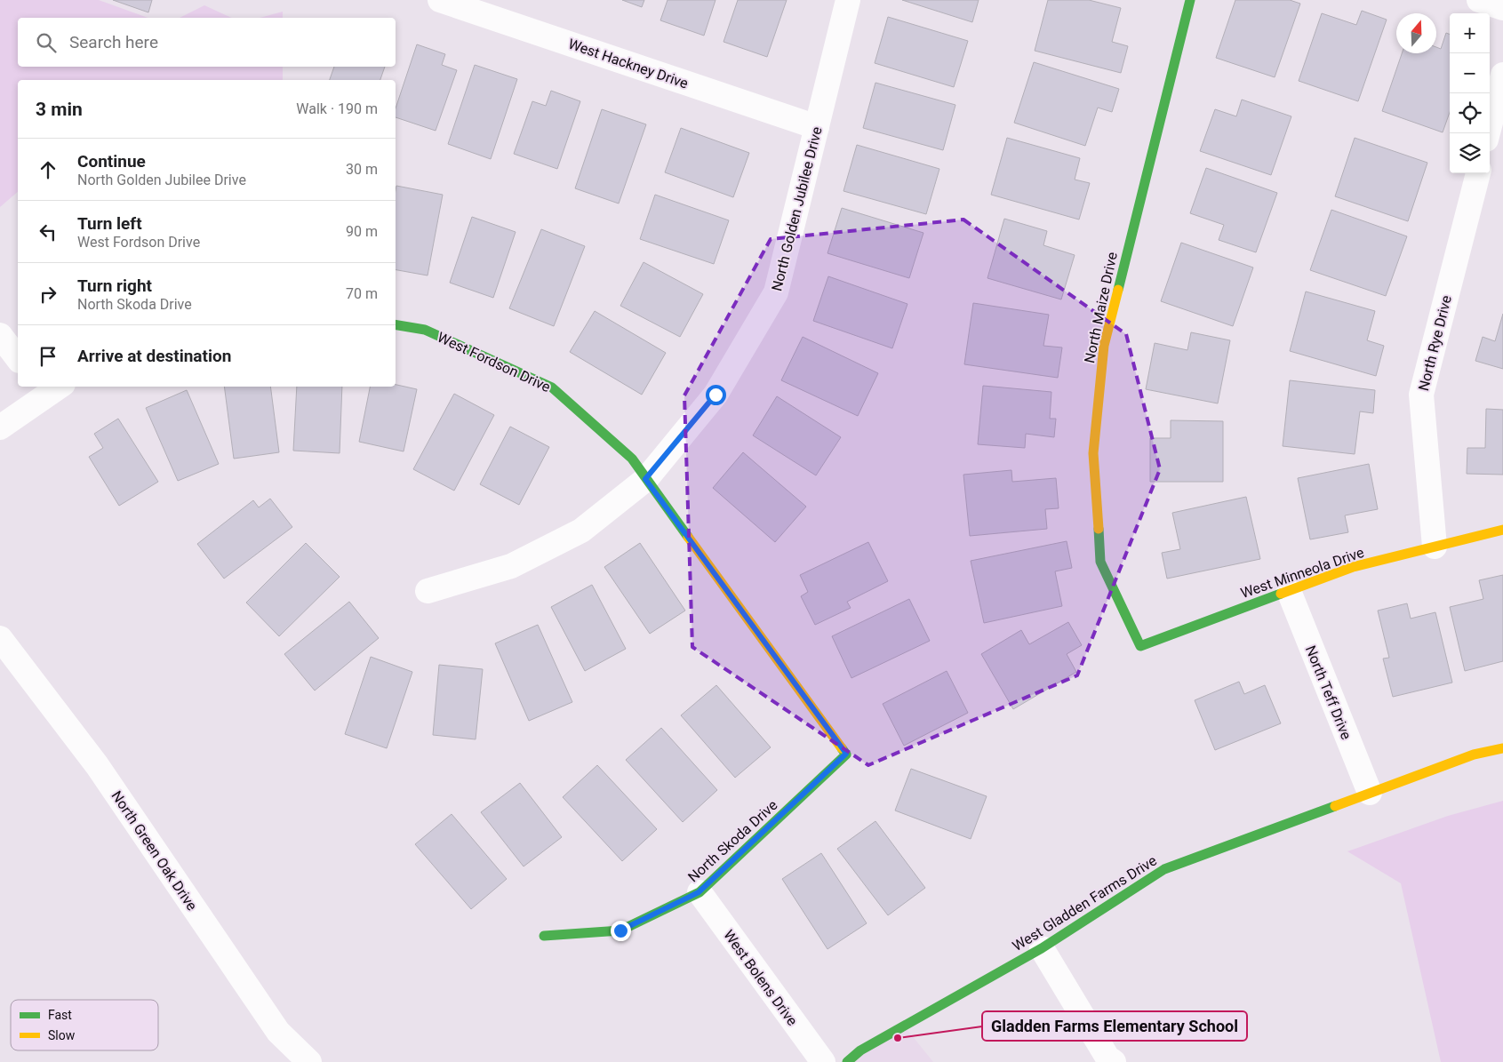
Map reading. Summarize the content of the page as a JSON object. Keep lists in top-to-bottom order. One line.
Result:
{"streets":{"street":["West Hackney Drive","North Golden Jubilee Drive","North Maize Drive","North Rye Drive","West Fordson Drive","West Minneola Drive","North Teff Drive","North Skoda Drive","North Green Oak Drive","West Gladden Farms Drive","West Bolens Drive"]},"crossings":[["West Hackney Drive","North Golden Jubilee Drive"],["North Golden Jubilee Drive","West Fordson Drive"],["North Maize Drive","West Minneola Drive"],["North Rye Drive","West Minneola Drive"],["West Fordson Drive","North Skoda Drive"],["West Minneola Drive","North Teff Drive"],["North Teff Drive","West Gladden Farms Drive"],["North Skoda Drive","West Bolens Drive"]],"places":["Gladden Farms Elementary School"],"legend":["Fast","Slow"],"north":"top","page":{"map_buttons":["+","−"],"search":"Search here","heading":["3 min","Walk · 190 m"],"list":[["Continue","North Golden Jubilee Drive","30 m"],["Turn left","West Fordson Drive","90 m"],["Turn right","North Skoda Drive","70 m"],"Arrive at destination"]}}
